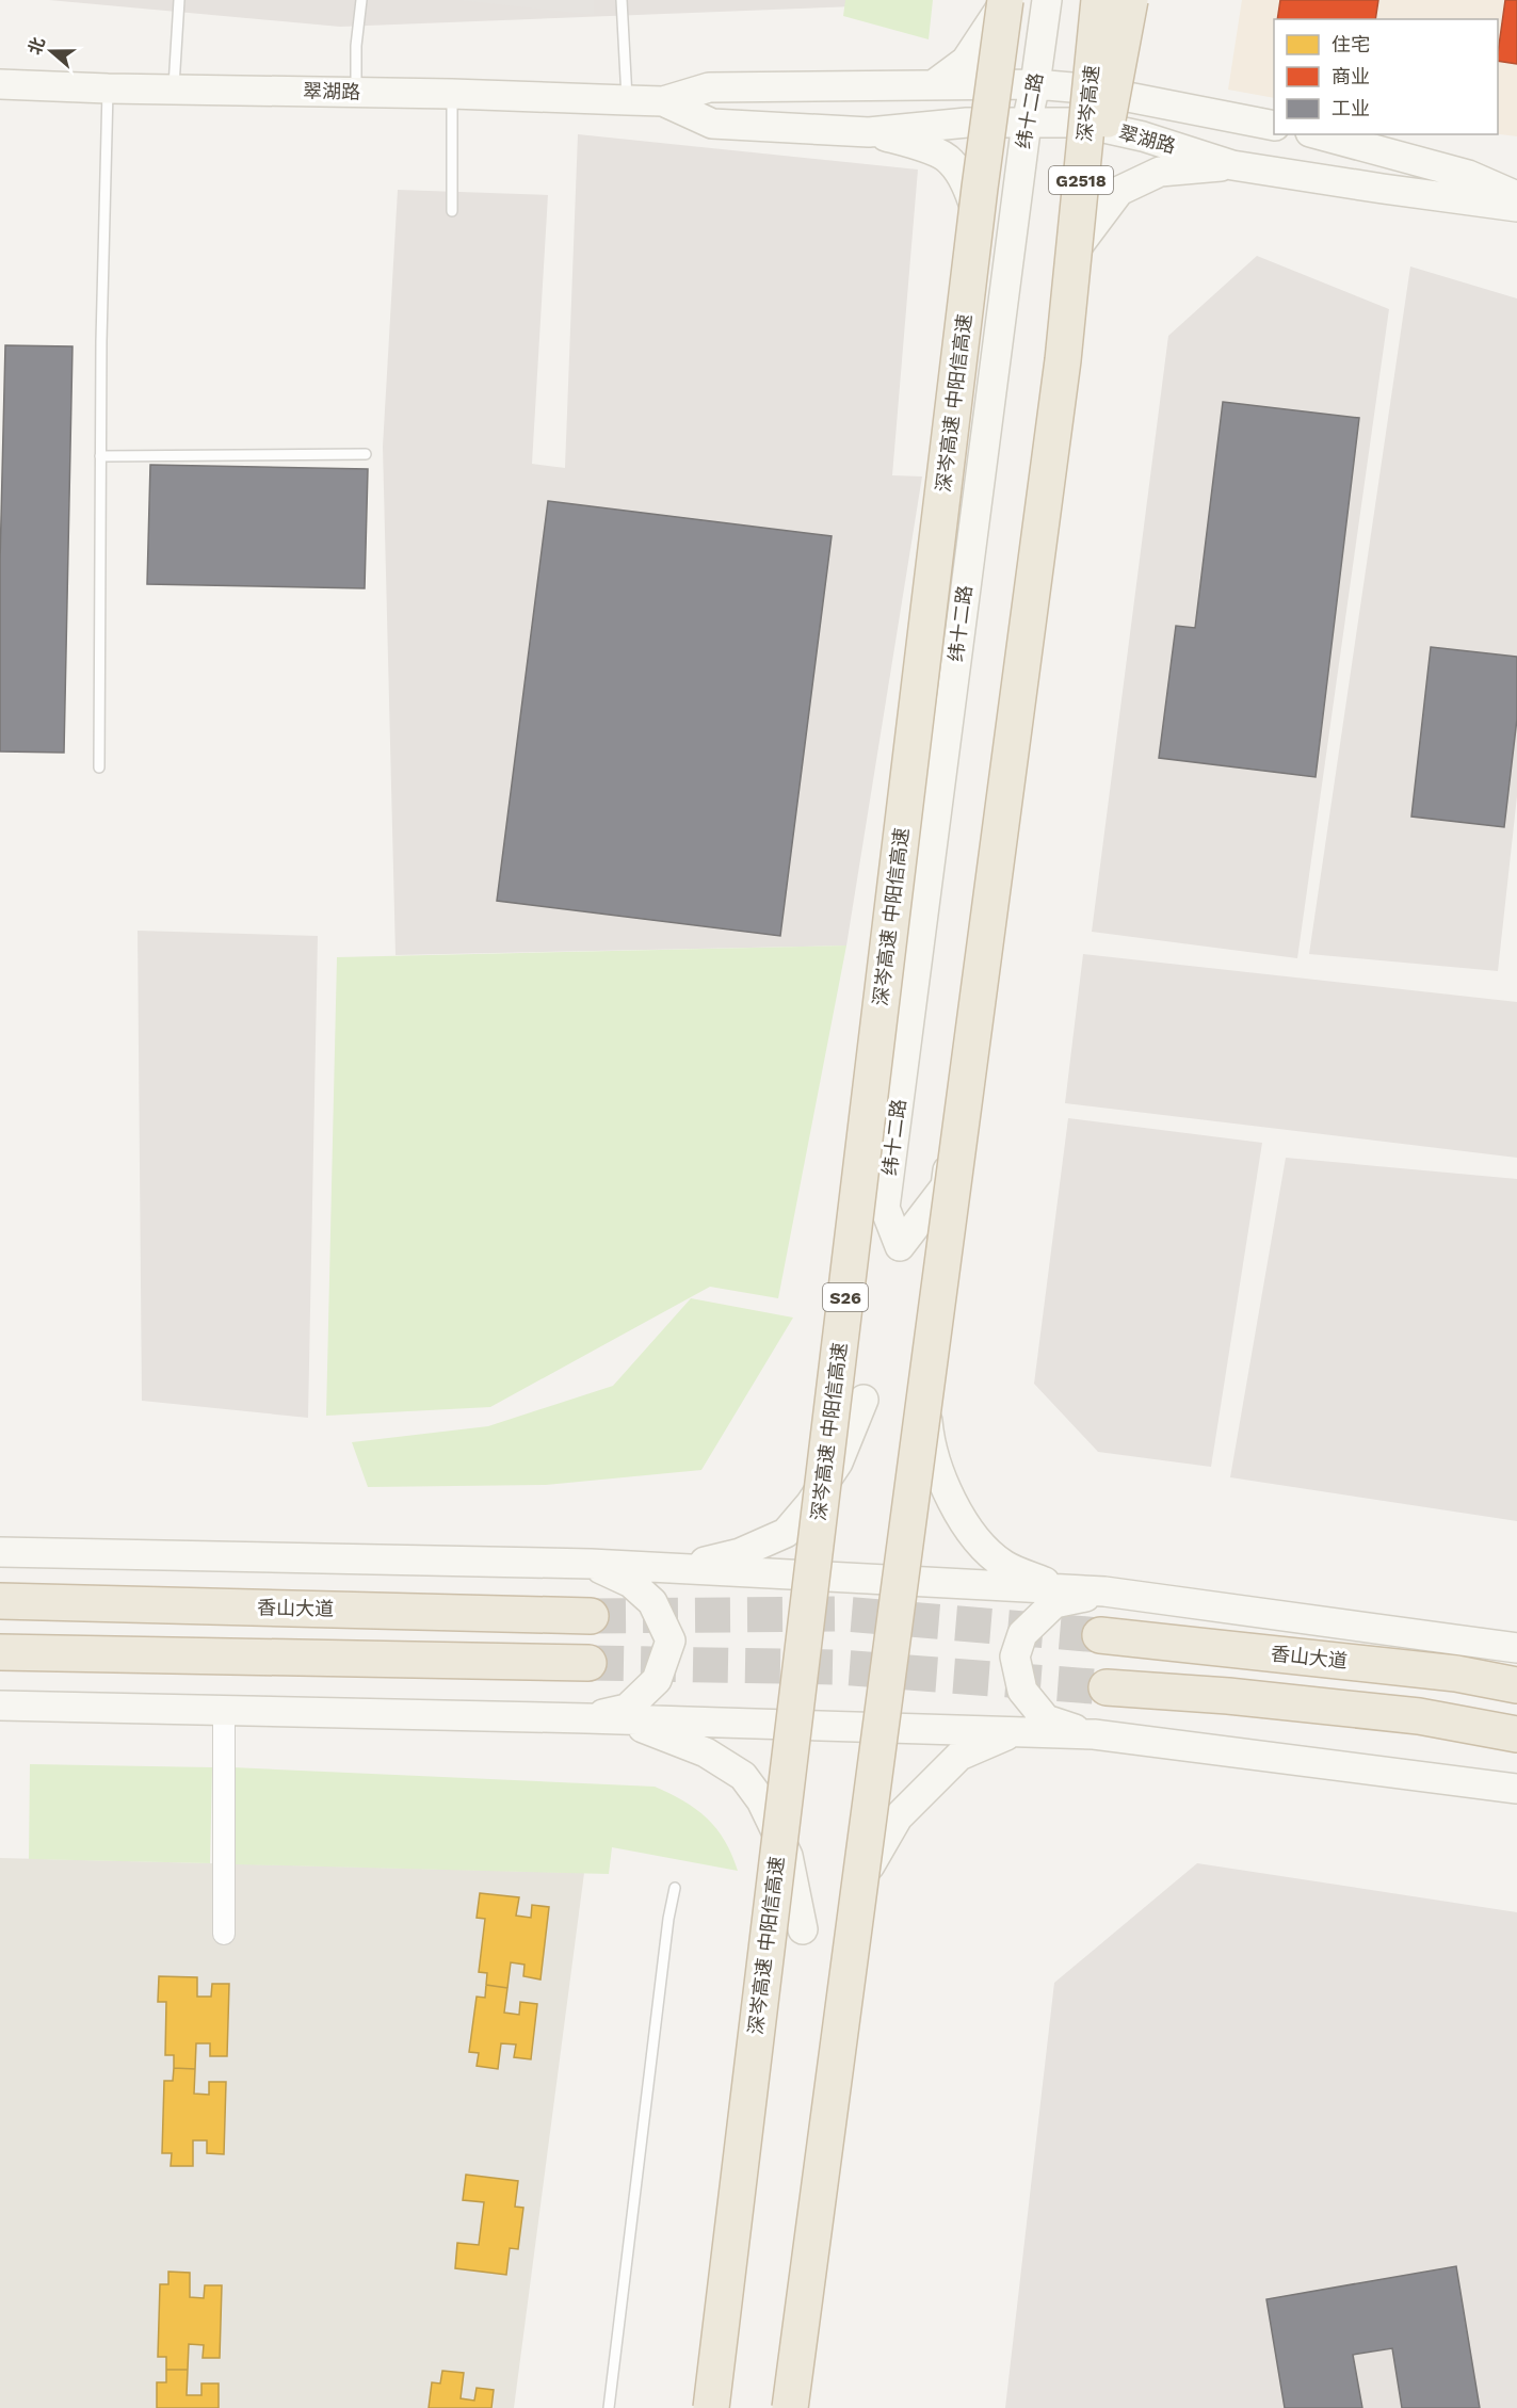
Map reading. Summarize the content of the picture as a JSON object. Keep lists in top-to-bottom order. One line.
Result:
{"streets":{"highway":["深岑高速","G2518","深岑高速 中阳信高速","S26","香山大道"],"street":["翠湖路","纬十二路"]},"crossings":[["翠湖路","纬十二路"]],"legend":["住宅","商业","工业"],"north":"left"}
